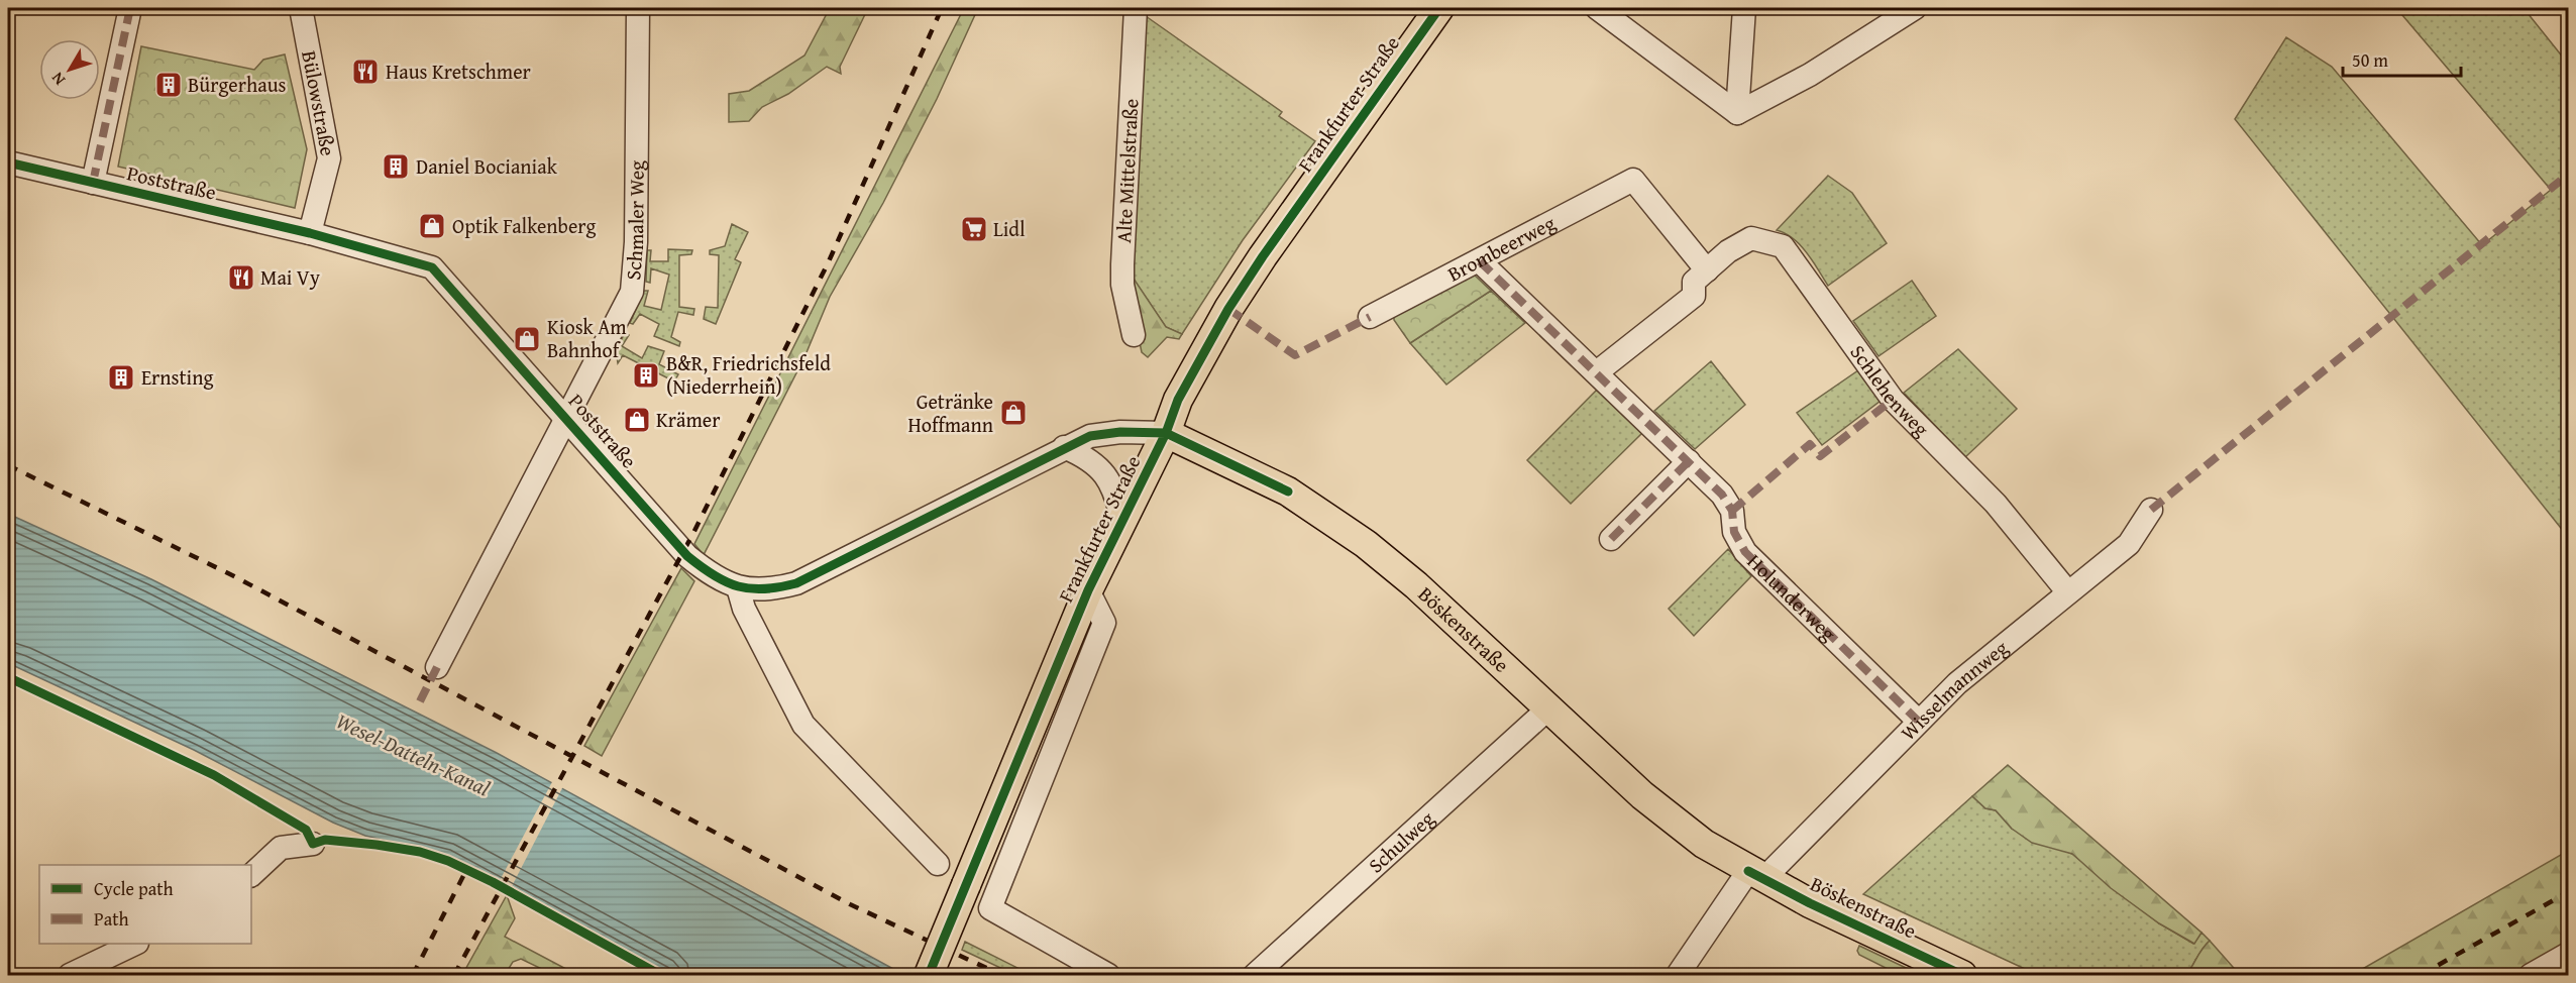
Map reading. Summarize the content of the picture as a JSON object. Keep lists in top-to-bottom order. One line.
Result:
{"streets":{"main road":["Frankfurter Straße","Böskenstraße"],"street":["Bülowstraße","Alte Mittelstraße","Poststraße","Schmaler Weg","Brombeerweg","Schlehenweg","Holunderweg","Wisselmannweg","Schulweg"]},"crossings":[["Bülowstraße","Poststraße"],["Frankfurter Straße","Poststraße"],["Frankfurter Straße","Böskenstraße"],["Poststraße","Schmaler Weg"],["Poststraße","Böskenstraße"],["Brombeerweg","Schlehenweg"],["Brombeerweg","Holunderweg"],["Schlehenweg","Holunderweg"],["Schlehenweg","Wisselmannweg"],["Holunderweg","Wisselmannweg"],["Böskenstraße","Wisselmannweg"],["Böskenstraße","Schulweg"]],"water":["Wesel-Datteln-Kanal"],"places":{"restaurant":["Haus Kretschmer","Mai Vy"],"building":["Bürgerhaus","Daniel Bocianiak","B&R, Friedrichsfeld (Niederrhein)","Ernsting"],"shop":["Optik Falkenberg","Kiosk Am Bahnhof","Getränke Hoffmann","Krämer"],"supermarket":["Lidl"]},"legend":["Cycle path","Path"],"scale_bar":"50 m","north":"bottom left"}
